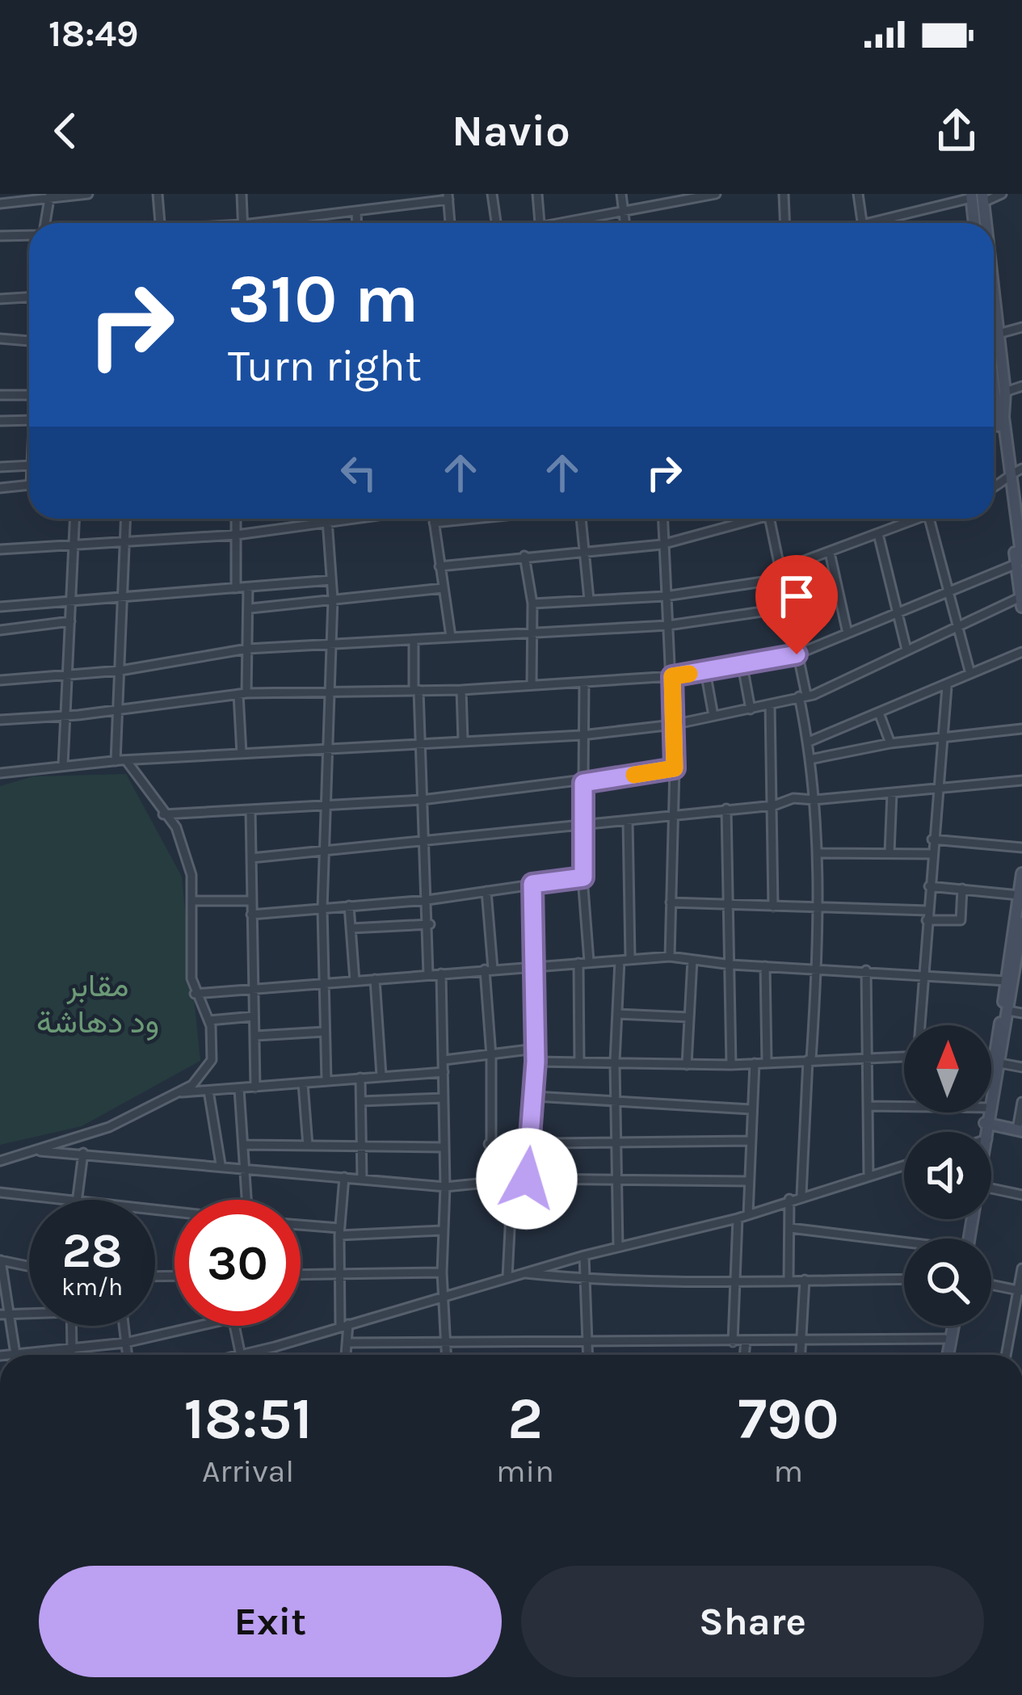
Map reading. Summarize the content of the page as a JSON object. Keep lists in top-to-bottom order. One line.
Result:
{"parks":["مقابر ود دهاشة"],"north":"top","page":{"status":"18:49","header":"Navio","turn":["310 m","Turn right"],"speed":"28 km/h","limit":"30","eta":["18:51","Arrival","2","min","790","m"],"buttons":["Exit","Share"]}}
